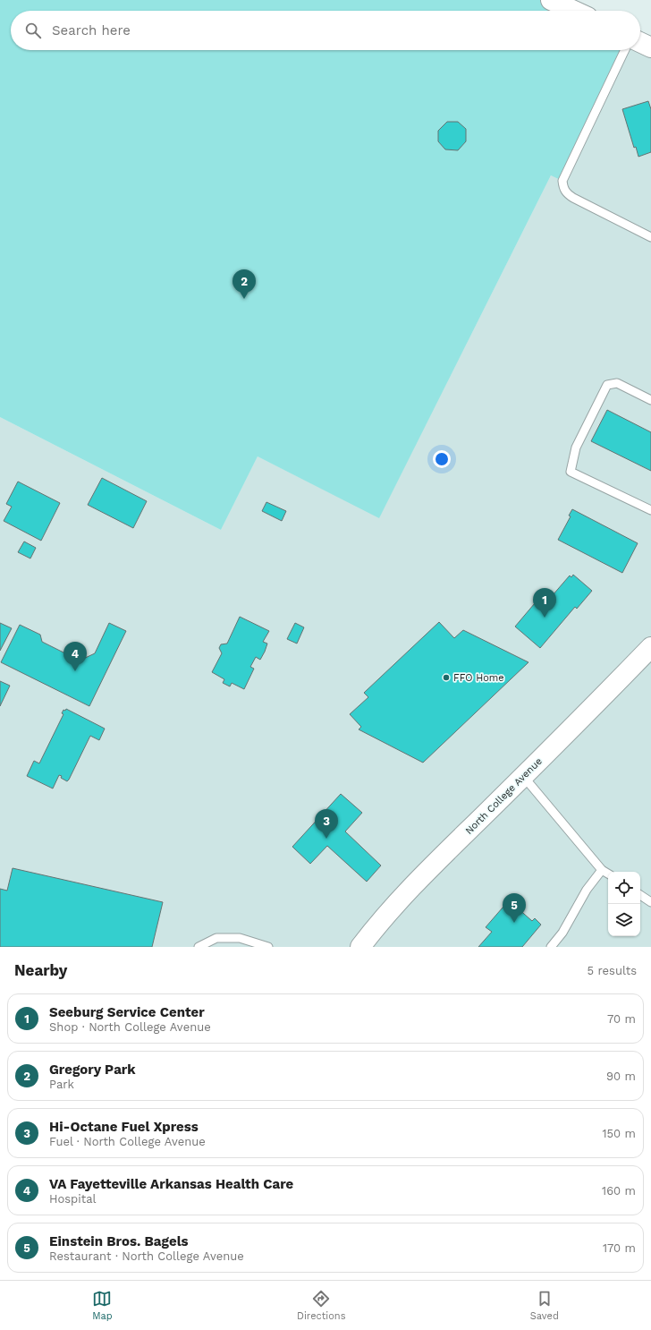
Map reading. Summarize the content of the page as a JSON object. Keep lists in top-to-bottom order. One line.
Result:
{"streets":{"main road":["North College Avenue"]},"places":["FFO Home"],"page":{"search":"Search here","pins":["2","1","4","3","5"],"heading":["Nearby","5 results"],"list":[{"mark":"1","name":"Seeburg Service Center","note":"Shop · North College Avenue","value":"70 m"},{"mark":"2","name":"Gregory Park","note":"Park","value":"90 m"},{"mark":"3","name":"Hi-Octane Fuel Xpress","note":"Fuel · North College Avenue","value":"150 m"},{"mark":"4","name":"VA Fayetteville Arkansas Health Care","note":"Hospital","value":"160 m"},{"mark":"5","name":"Einstein Bros. Bagels","note":"Restaurant · North College Avenue","value":"170 m"}],"nav":["Map","Directions","Saved"]}}
